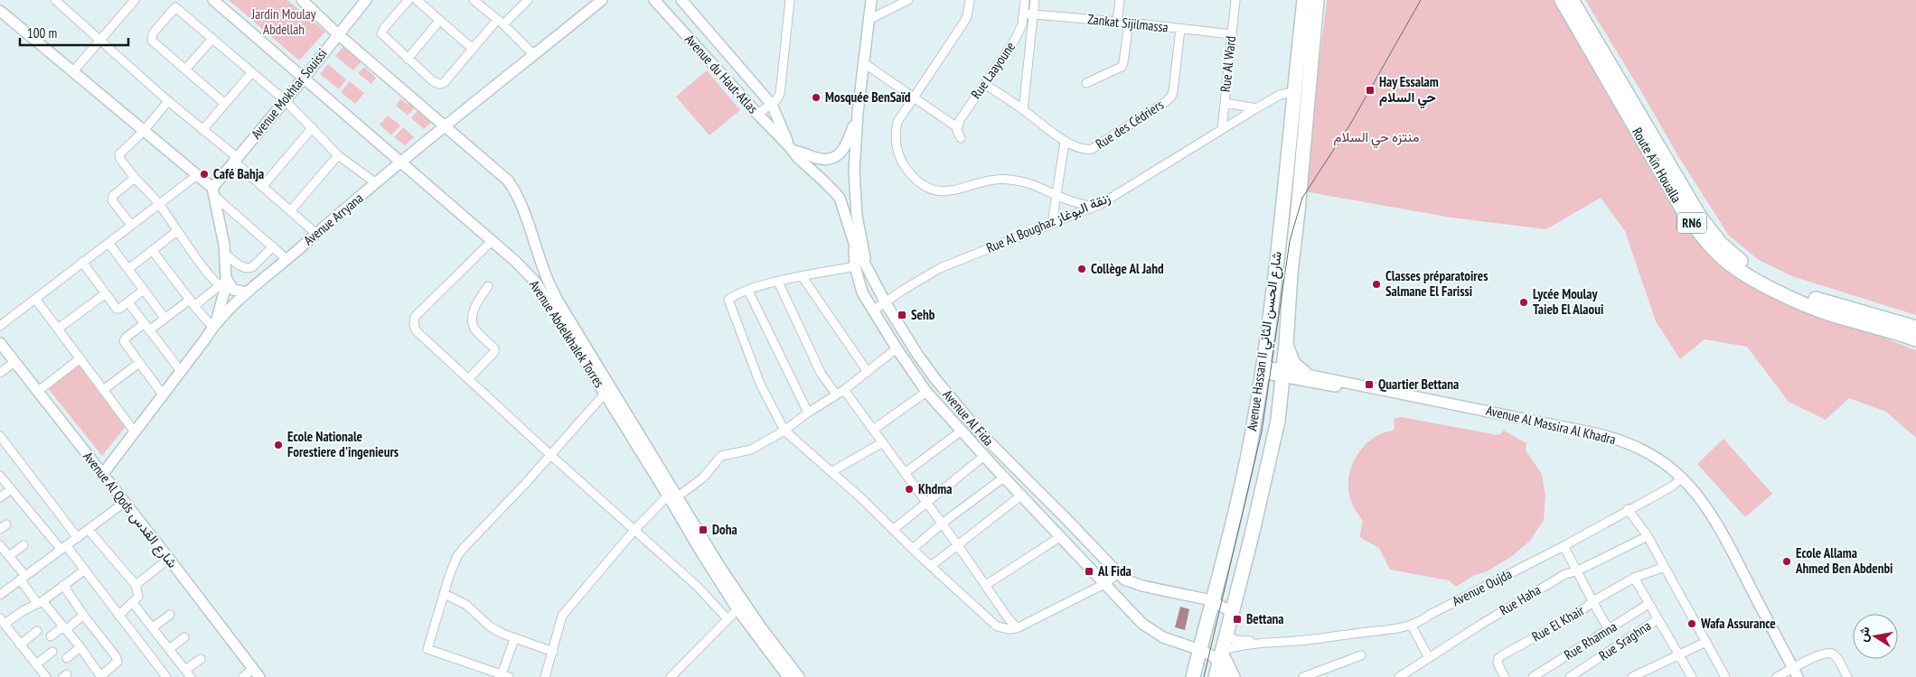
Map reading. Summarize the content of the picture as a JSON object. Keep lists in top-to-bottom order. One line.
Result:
{"streets":{"highway":["Route Aïn Houalla","RN6","Avenue Hassan II شارع الحسن الثاني"],"street":["Zankat Sijilmassa","Rue Al Ward","Rue Laayoune","Avenue du Haut-Atlas","Avenue Mokhtar Souissi","Rue des Cédriers","Avenue Arryana","Rue Al Boughaz زنقة البوغاز","Avenue Abdelkhalek Torres","Avenue Al Fida","Avenue Al Massira Al Khadra","Avenue Al Qods شارع القدس","Avenue Oujda","Rue Haha","Rue El Khair","Rue Rhamna","Rue Sraghna"]},"crossings":[["Zankat Sijilmassa","Rue Al Ward"],["Zankat Sijilmassa","Rue Laayoune"],["Zankat Sijilmassa","Rue des Cédriers"],["Rue Al Ward","Rue Al Boughaz زنقة البوغاز"],["Rue Laayoune","Rue des Cédriers"],["Avenue du Haut-Atlas","Avenue Al Fida"],["Avenue Mokhtar Souissi","Avenue Abdelkhalek Torres"],["Avenue Arryana","Avenue Abdelkhalek Torres"],["Avenue Arryana","Avenue Al Qods شارع القدس"],["Rue Al Boughaz زنقة البوغاز","Avenue Hassan II شارع الحسن الثاني"],["Rue Al Boughaz زنقة البوغاز","Avenue Al Fida"],["Avenue Hassan II شارع الحسن الثاني","Avenue Al Fida"],["Avenue Hassan II شارع الحسن الثاني","Avenue Al Massira Al Khadra"],["Avenue Hassan II شارع الحسن الثاني","Avenue Oujda"],["Avenue Al Fida","Avenue Oujda"],["Avenue Al Massira Al Khadra","Avenue Oujda"]],"parks":["Jardin Moulay Abdellah","منتزه حي السلام"],"places":{"transit":["Hay Essalam حي السلام","Sehb","Quartier Bettana","Doha","Al Fida","Bettana"],"other":["Mosquée BenSaïd","Café Bahja","Collège Al Jahd","Classes préparatoires Salmane El Farissi","Lycée Moulay Taieb El Alaoui","Ecole Nationale Forestiere d'ingenieurs","Khdma","Ecole Allama Ahmed Ben Abdenbi","Wafa Assurance"]},"scale_bar":"100 m","north":"left"}
